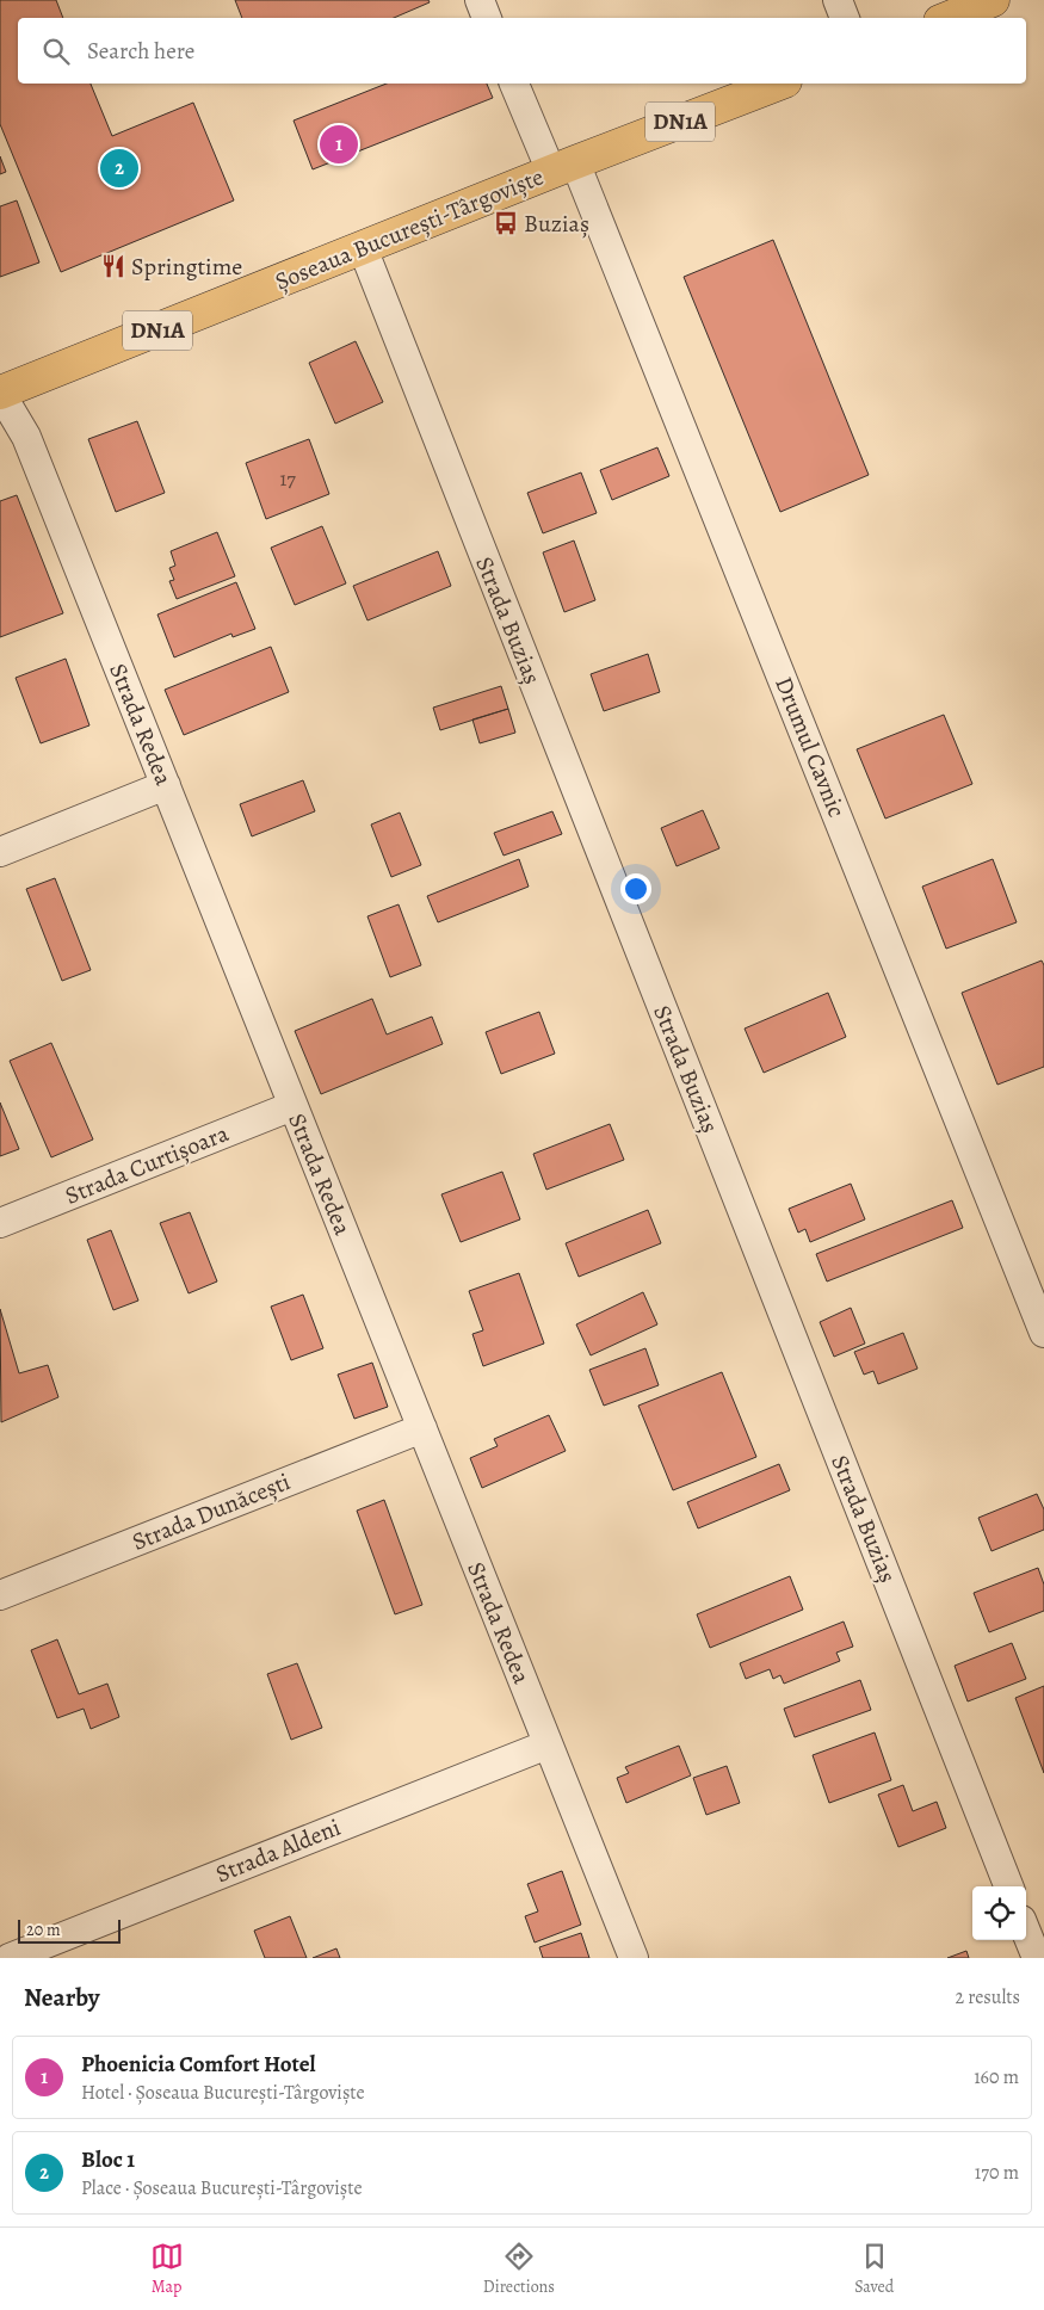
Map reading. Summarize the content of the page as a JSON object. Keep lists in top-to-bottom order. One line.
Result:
{"streets":{"main road":["DN1A","Șoseaua București-Târgoviște"],"street":["Strada Buziaș","Strada Redea","Drumul Cavnic","Strada Curtișoara","Strada Dunăcești","Strada Aldeni"]},"crossings":[["Șoseaua București-Târgoviște","Strada Buziaș"],["Șoseaua București-Târgoviște","Strada Redea"],["Șoseaua București-Târgoviște","Drumul Cavnic"],["Strada Redea","Strada Curtișoara"],["Strada Redea","Strada Dunăcești"],["Strada Redea","Strada Aldeni"]],"places":{"bus stop":["Buziaș"],"restaurant":["Springtime"]},"house_numbers":["17"],"scale_bar":"20 m","page":{"search":"Search here","pins":["1","2"],"scale":"20 m","heading":["Nearby","2 results"],"list":[{"mark":"1","name":"Phoenicia Comfort Hotel","note":"Hotel · Șoseaua București-Târgoviște","value":"160 m"},{"mark":"2","name":"Bloc 1","note":"Place · Șoseaua București-Târgoviște","value":"170 m"}],"nav":["Map","Directions","Saved"]}}
